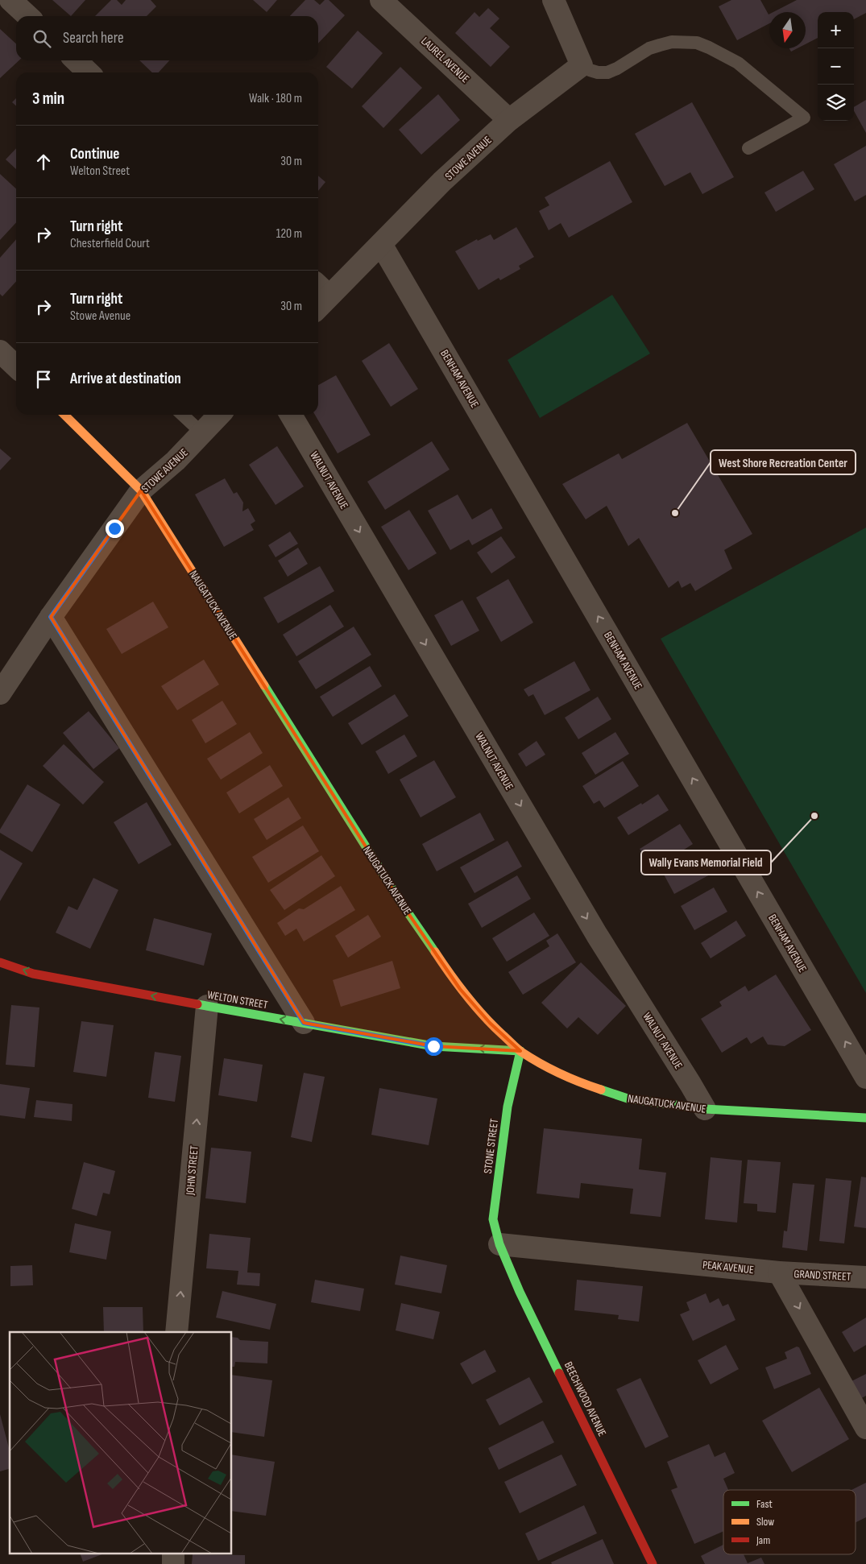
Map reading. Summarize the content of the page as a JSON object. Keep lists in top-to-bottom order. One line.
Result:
{"streets":{"street":["LAUREL AVENUE","STOWE AVENUE","BENHAM AVENUE","WALNUT AVENUE","NAUGATUCK AVENUE","WELTON STREET","STONE STREET","JOHN STREET","PEAK AVENUE","GRAND STREET","BEECHWOOD AVENUE"]},"crossings":[["LAUREL AVENUE","STOWE AVENUE"],["STOWE AVENUE","BENHAM AVENUE"],["STOWE AVENUE","NAUGATUCK AVENUE"],["WALNUT AVENUE","NAUGATUCK AVENUE"],["NAUGATUCK AVENUE","WELTON STREET"],["NAUGATUCK AVENUE","STONE STREET"],["WELTON STREET","STONE STREET"],["WELTON STREET","JOHN STREET"],["STONE STREET","PEAK AVENUE"],["STONE STREET","BEECHWOOD AVENUE"],["PEAK AVENUE","GRAND STREET"],["PEAK AVENUE","BEECHWOOD AVENUE"]],"one_way":["BENHAM AVENUE","WALNUT AVENUE","WELTON STREET","JOHN STREET"],"places":["West Shore Recreation Center","Wally Evans Memorial Field"],"legend":["Fast","Slow","Jam"],"north":"bottom","page":{"map_buttons":["+","−"],"search":"Search here","heading":["3 min","Walk · 180 m"],"list":[["Continue","Welton Street","30 m"],["Turn right","Chesterfield Court","120 m"],["Turn right","Stowe Avenue","30 m"],"Arrive at destination"]}}
